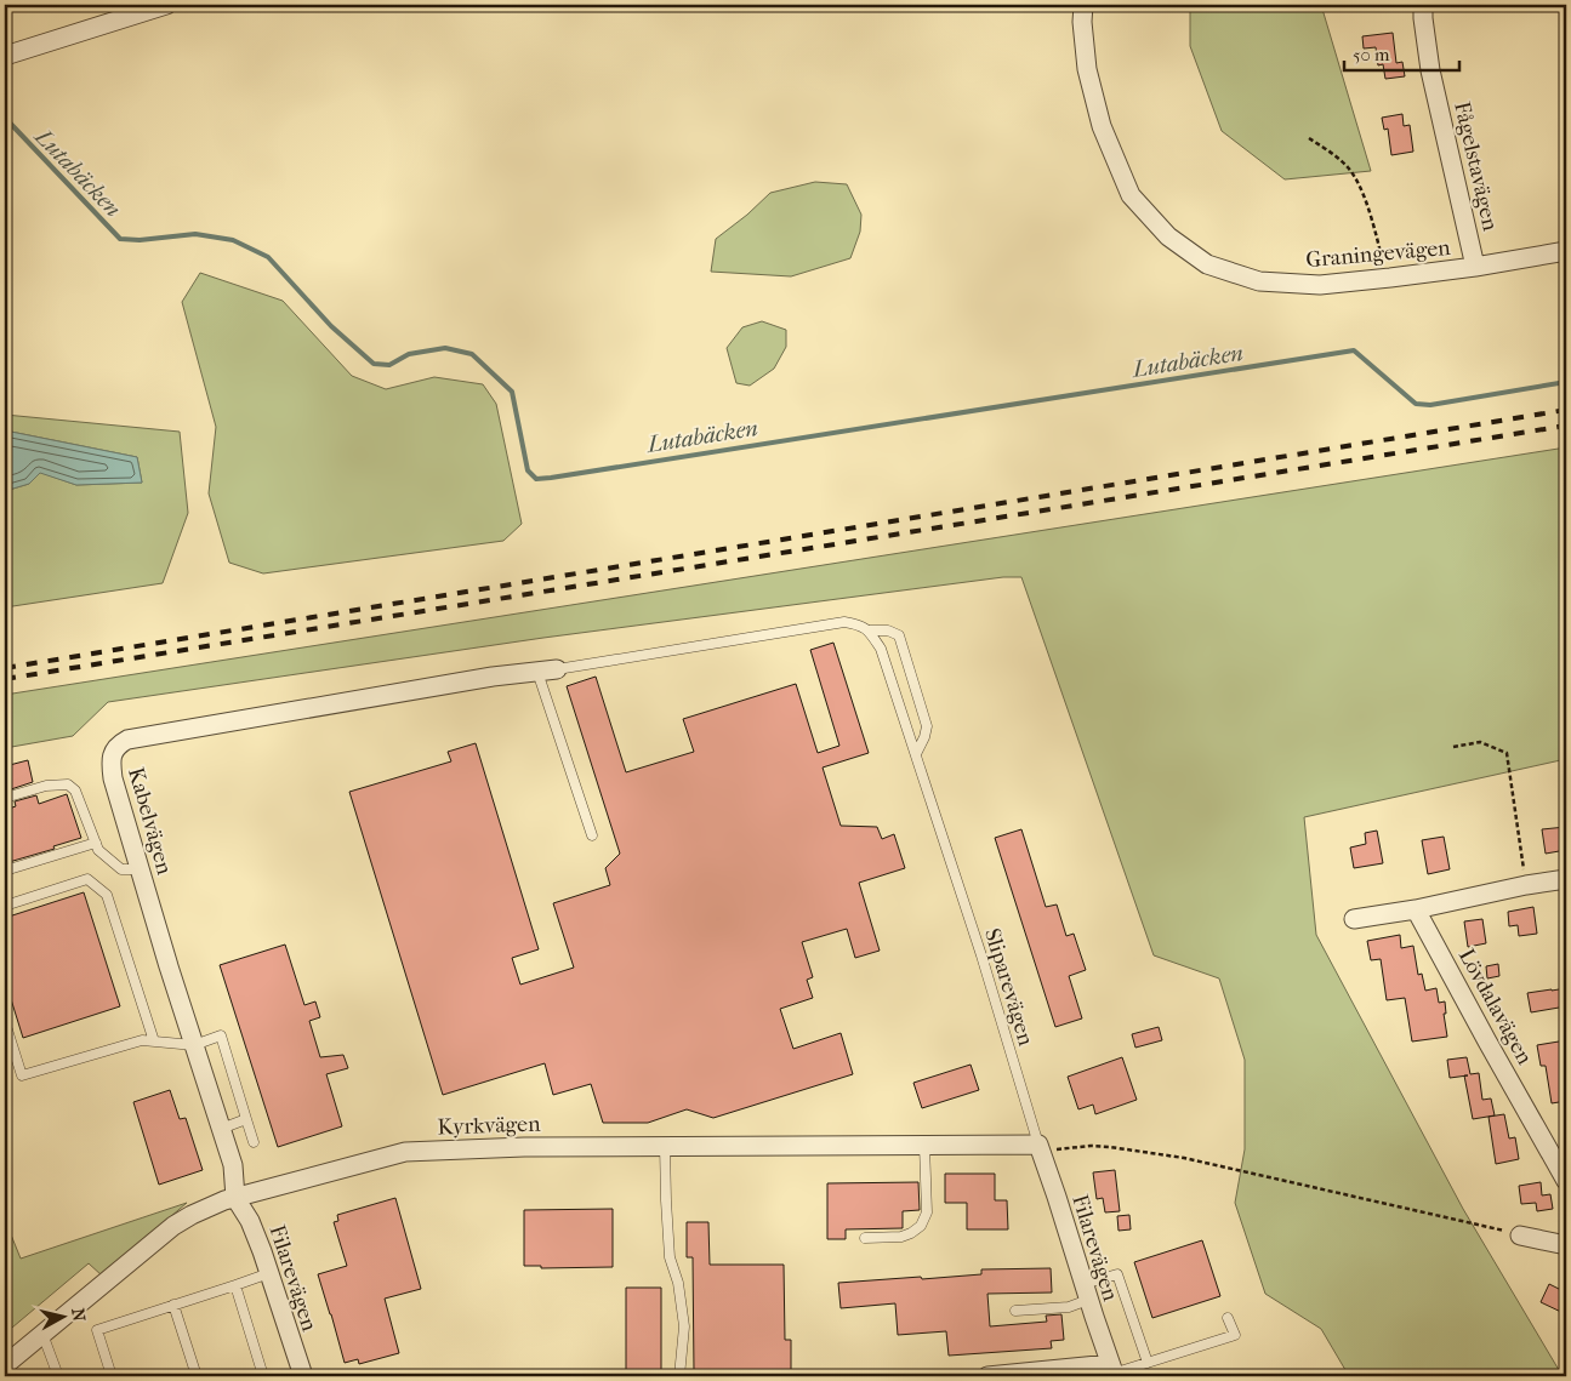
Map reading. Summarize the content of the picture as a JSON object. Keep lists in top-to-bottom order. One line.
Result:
{"streets":{"street":["Fågelstavägen","Graningevägen","Kabelvägen","Lövdalavägen","Kyrkvägen","Filarevägen"],"lane":["Sliparevägen"]},"crossings":[["Fågelstavägen","Graningevägen"],["Kabelvägen","Kyrkvägen"],["Kabelvägen","Filarevägen"],["Sliparevägen","Kyrkvägen"],["Sliparevägen","Filarevägen"],["Kyrkvägen","Filarevägen"]],"water":["Lutabäcken"],"scale_bar":"50 m","north":"right"}
